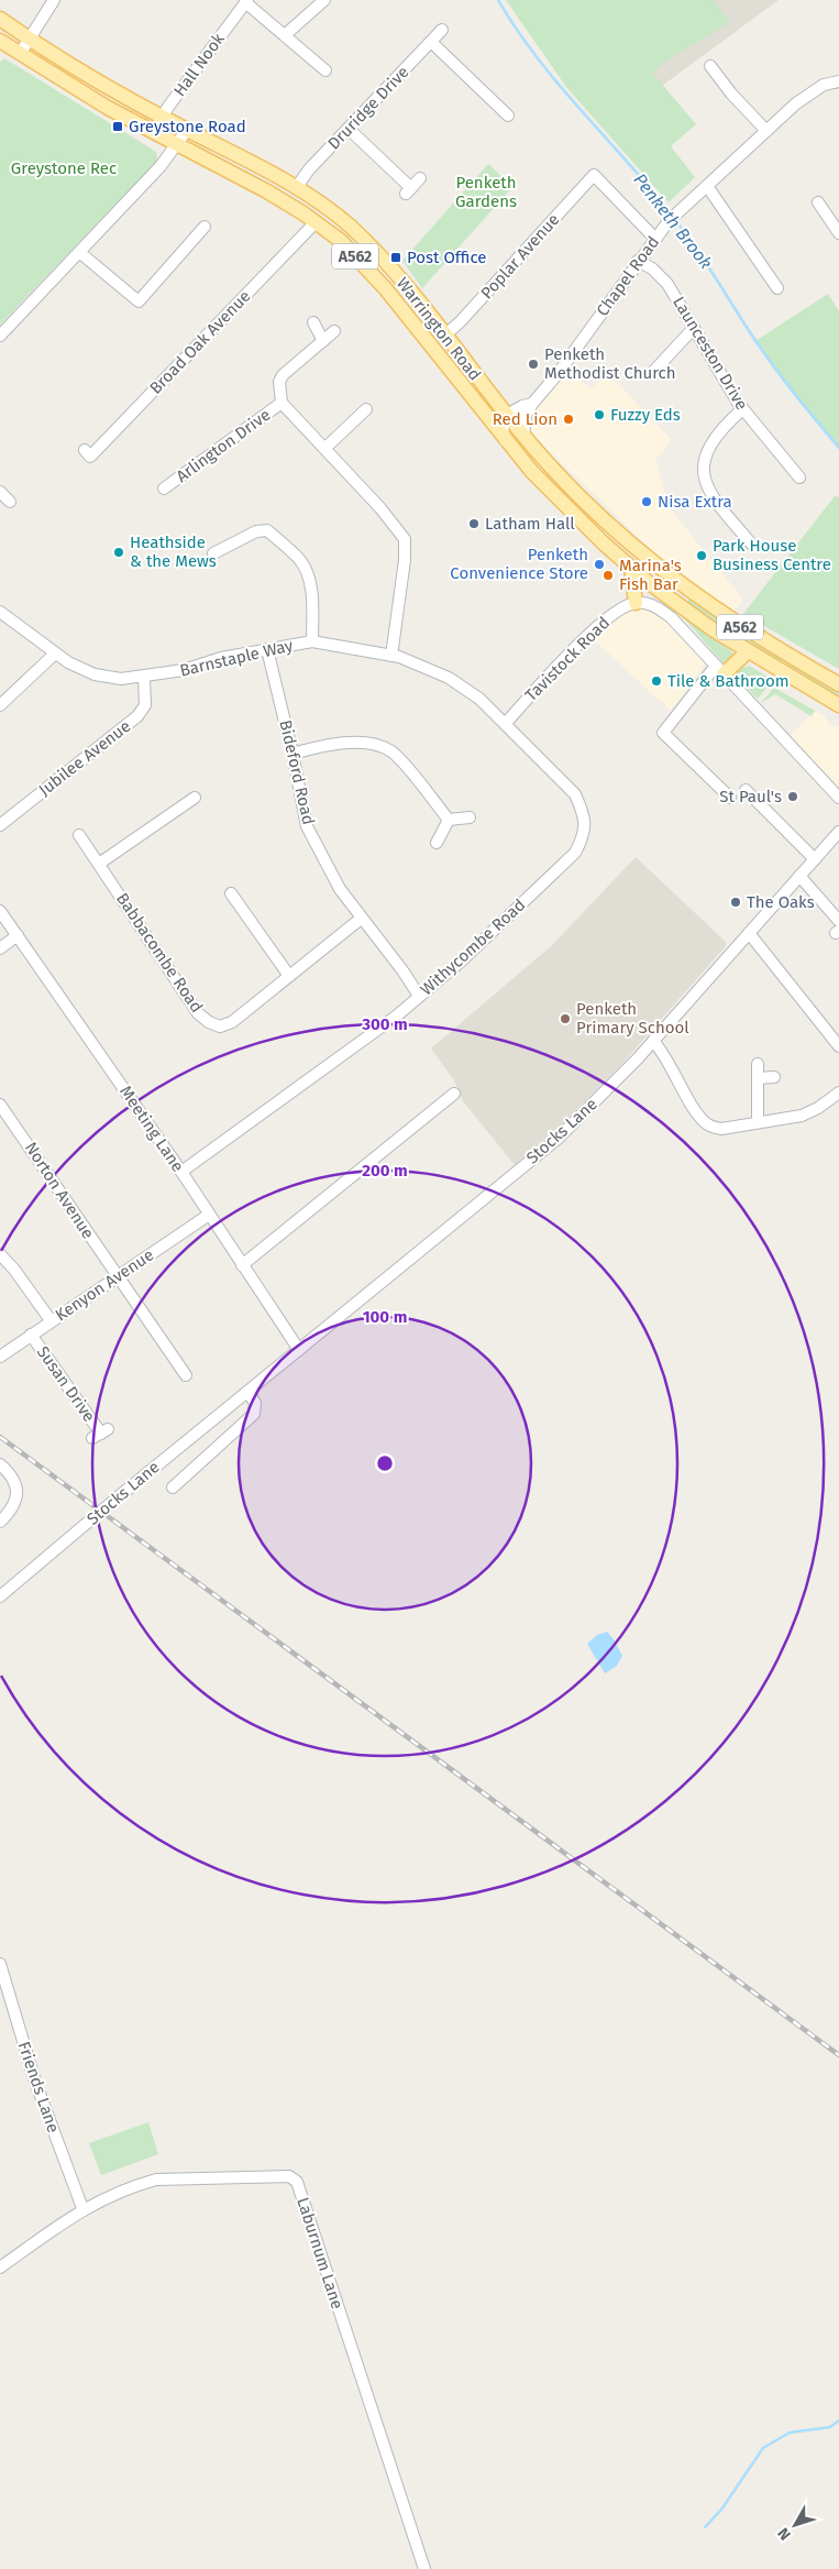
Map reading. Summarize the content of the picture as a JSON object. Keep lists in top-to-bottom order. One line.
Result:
{"streets":{"main road":["A562","Warrington Road"],"street":["Hall Nook","Druridge Drive","Poplar Avenue","Chapel Road","Broad Oak Avenue","Launceston Drive","Arlington Drive","Barnstaple Way","Tavistock Road","Jubilee Avenue","Bideford Road","Withycombe Road","Babbacombe Road","Meeting Lane","Stocks Lane","Norton Avenue","Kenyon Avenue","Susan Drive","Friends Lane","Laburnum Lane"]},"crossings":[["Hall Nook","Warrington Road"],["Druridge Drive","Warrington Road"],["A562","Warrington Road"],["Poplar Avenue","Chapel Road"],["Poplar Avenue","Warrington Road"],["Chapel Road","Warrington Road"],["Chapel Road","Launceston Drive"],["Warrington Road","Broad Oak Avenue"],["Arlington Drive","Barnstaple Way"],["Barnstaple Way","Tavistock Road"],["Barnstaple Way","Jubilee Avenue"],["Barnstaple Way","Bideford Road"],["Barnstaple Way","Withycombe Road"],["Tavistock Road","Withycombe Road"],["Bideford Road","Withycombe Road"],["Bideford Road","Babbacombe Road"],["Withycombe Road","Meeting Lane"],["Meeting Lane","Stocks Lane"],["Meeting Lane","Kenyon Avenue"],["Norton Avenue","Kenyon Avenue"],["Kenyon Avenue","Susan Drive"],["Friends Lane","Laburnum Lane"]],"water":["Penketh Brook"],"parks":["Greystone Rec","Penketh Gardens"],"places":{"transit":["Greystone Road","Post Office"],"other":["Penketh Methodist Church","Fuzzy Eds","Red Lion","Nisa Extra","Latham Hall","Heathside & the Mews","Park House Business Centre","Penketh Convenience Store","Marina's Fish Bar","Tile & Bathroom","St Paul's","The Oaks","Penketh Primary School"]},"north":"bottom left","rings":["300 m","200 m","100 m"]}
